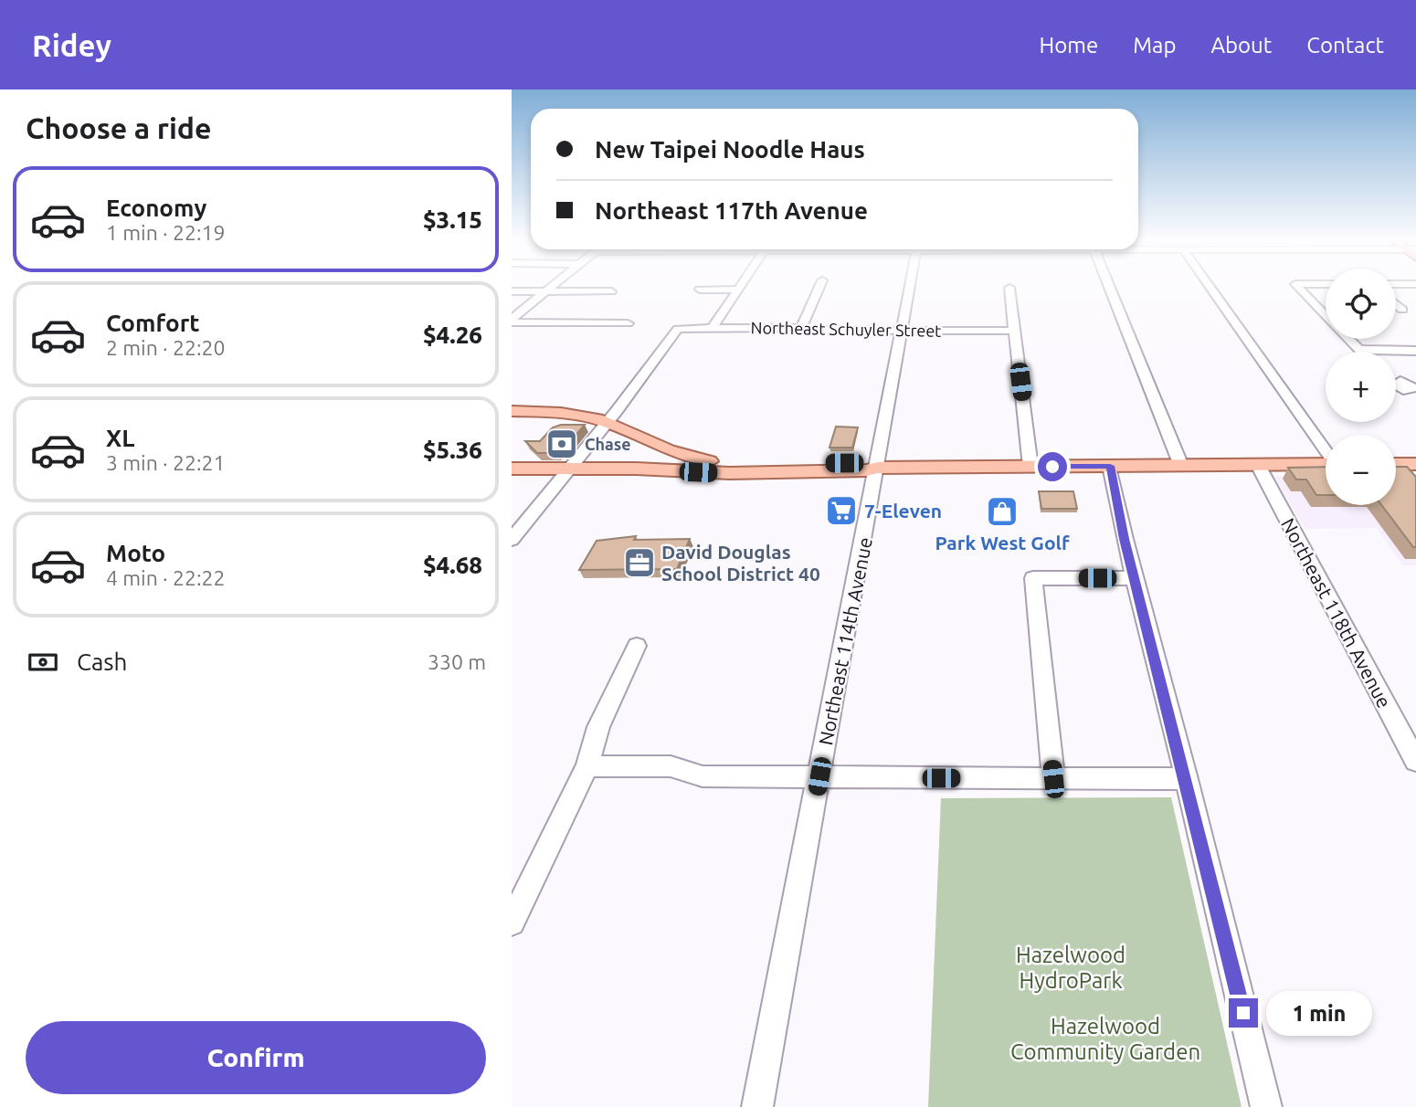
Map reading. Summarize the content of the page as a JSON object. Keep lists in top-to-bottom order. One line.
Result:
{"streets":{"street":["Northeast Schuyler Street","Northeast 118th Avenue","Northeast 114th Avenue"]},"crossings":[["Northeast Schuyler Street","Northeast 114th Avenue"]],"parks":["Hazelwood HydroPark","Hazelwood Community Garden"],"places":{"bank":["Chase"],"supermarket":["7-Eleven"],"shop":["Park West Golf"],"office":["David Douglas School District 40"]},"page":{"header":"Ridey","nav":["Home","Map","About","Contact"],"heading":"Choose a ride","banner":["New Taipei Noodle Haus","Northeast 117th Avenue"],"list":[{"name":"Economy","note":"1 min · 22:19","value":"$3.15"},{"name":"Comfort","note":"2 min · 22:20","value":"$4.26"},{"name":"XL","note":"3 min · 22:21","value":"$5.36"},{"name":"Moto","note":"4 min · 22:22","value":"$4.68"}],"map_buttons":["+","−"],"pay":["Cash","330 m"],"bubble":"1 min","buttons":"Confirm"}}
